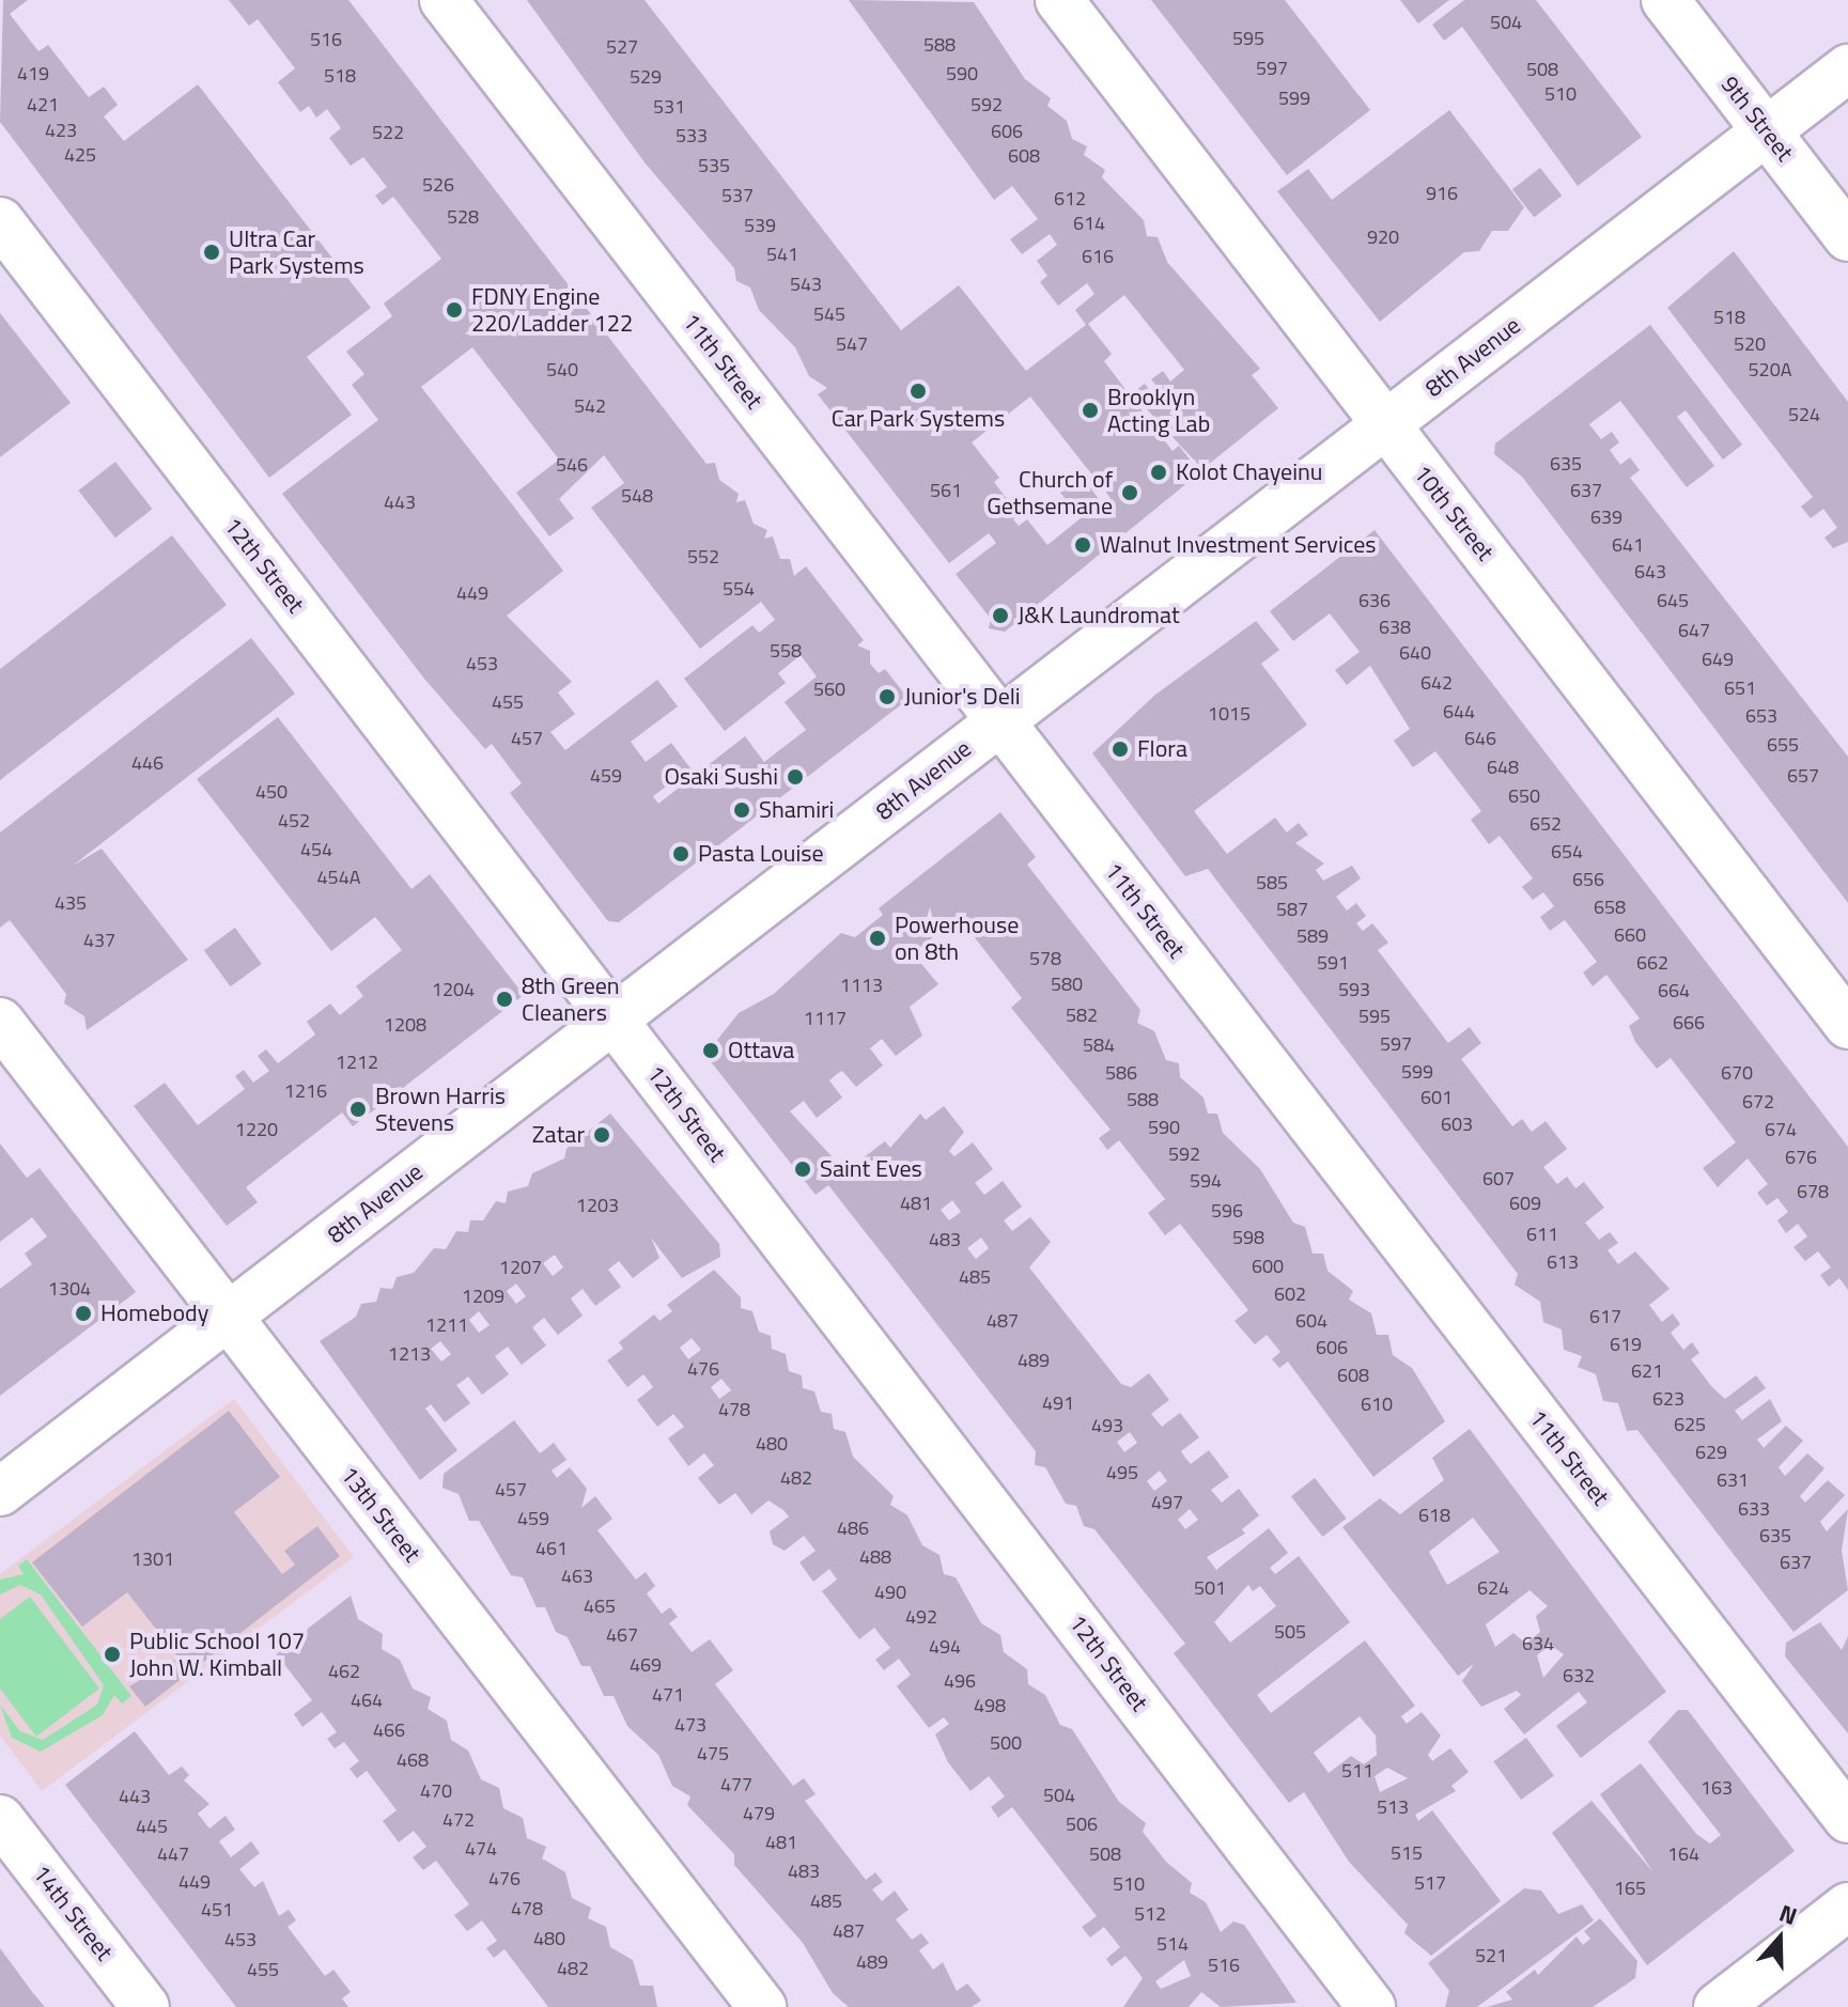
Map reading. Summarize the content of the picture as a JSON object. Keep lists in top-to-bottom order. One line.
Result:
{"streets":{"street":["9th Street","8th Avenue","11th Street","10th Street","12th Street","13th Street","14th Street"]},"crossings":[["9th Street","8th Avenue"],["8th Avenue","11th Street"],["8th Avenue","10th Street"],["8th Avenue","12th Street"],["8th Avenue","13th Street"]],"places":["Ultra Car Park Systems","FDNY Engine 220/Ladder 122","Car Park Systems","Brooklyn Acting Lab","Kolot Chayeinu","Church of Gethsemane","Walnut Investment Services","J&K Laundromat","Junior's Deli","Flora","Osaki Sushi","Shamiri","Pasta Louise","Powerhouse on 8th","8th Green Cleaners","Ottava","Brown Harris Stevens","Zatar","Saint Eves","Homebody","Public School 107 John W. Kimball"],"house_numbers":["504","595","516","588","527","597","508","419","590","518","529","510","599","421","592","531","423","606","522","533","425","608","535","526","916","537","612","528","614","539","920","541","616","543","545","518","547","520","540","520A","542","524","635","546","561","637","548","443","639","641","552","643","554","449","636","645","638","647","558","640","649","453","642","651","560","455","644","1015","653","457","646","655","446","648","459","657","450","650","452","652","454","654","454A","656","585","435","658","587","660","589","437","578","591","662","580","1113","1204","593","664","582","595","1117","666","1208","597","584","1212","599","586","670","1216","601","588","672","603","590","1220","674","592","676","607","594","678","481","609","1203","596","611","598","483","613","600","1207","485","1304","602","1209","617","487","604","1211","619","606","1213","489","476","621","608","623","491","610","478","625","493","480","629","495","482","631","457","497","633","618","459","486","635","461","488","1301","637","463","501","624","490","465","492","505","467","634","494","469","462","632","496","471","464","498","473","466","500","475","468","511","477","163","470","504","443","513","479","472","506","445","481","474","515","447","508","164","483","476","449","517","510","165","485","478","451","512","487","480","453","514","521","489","516","482","455"],"north":"top"}
